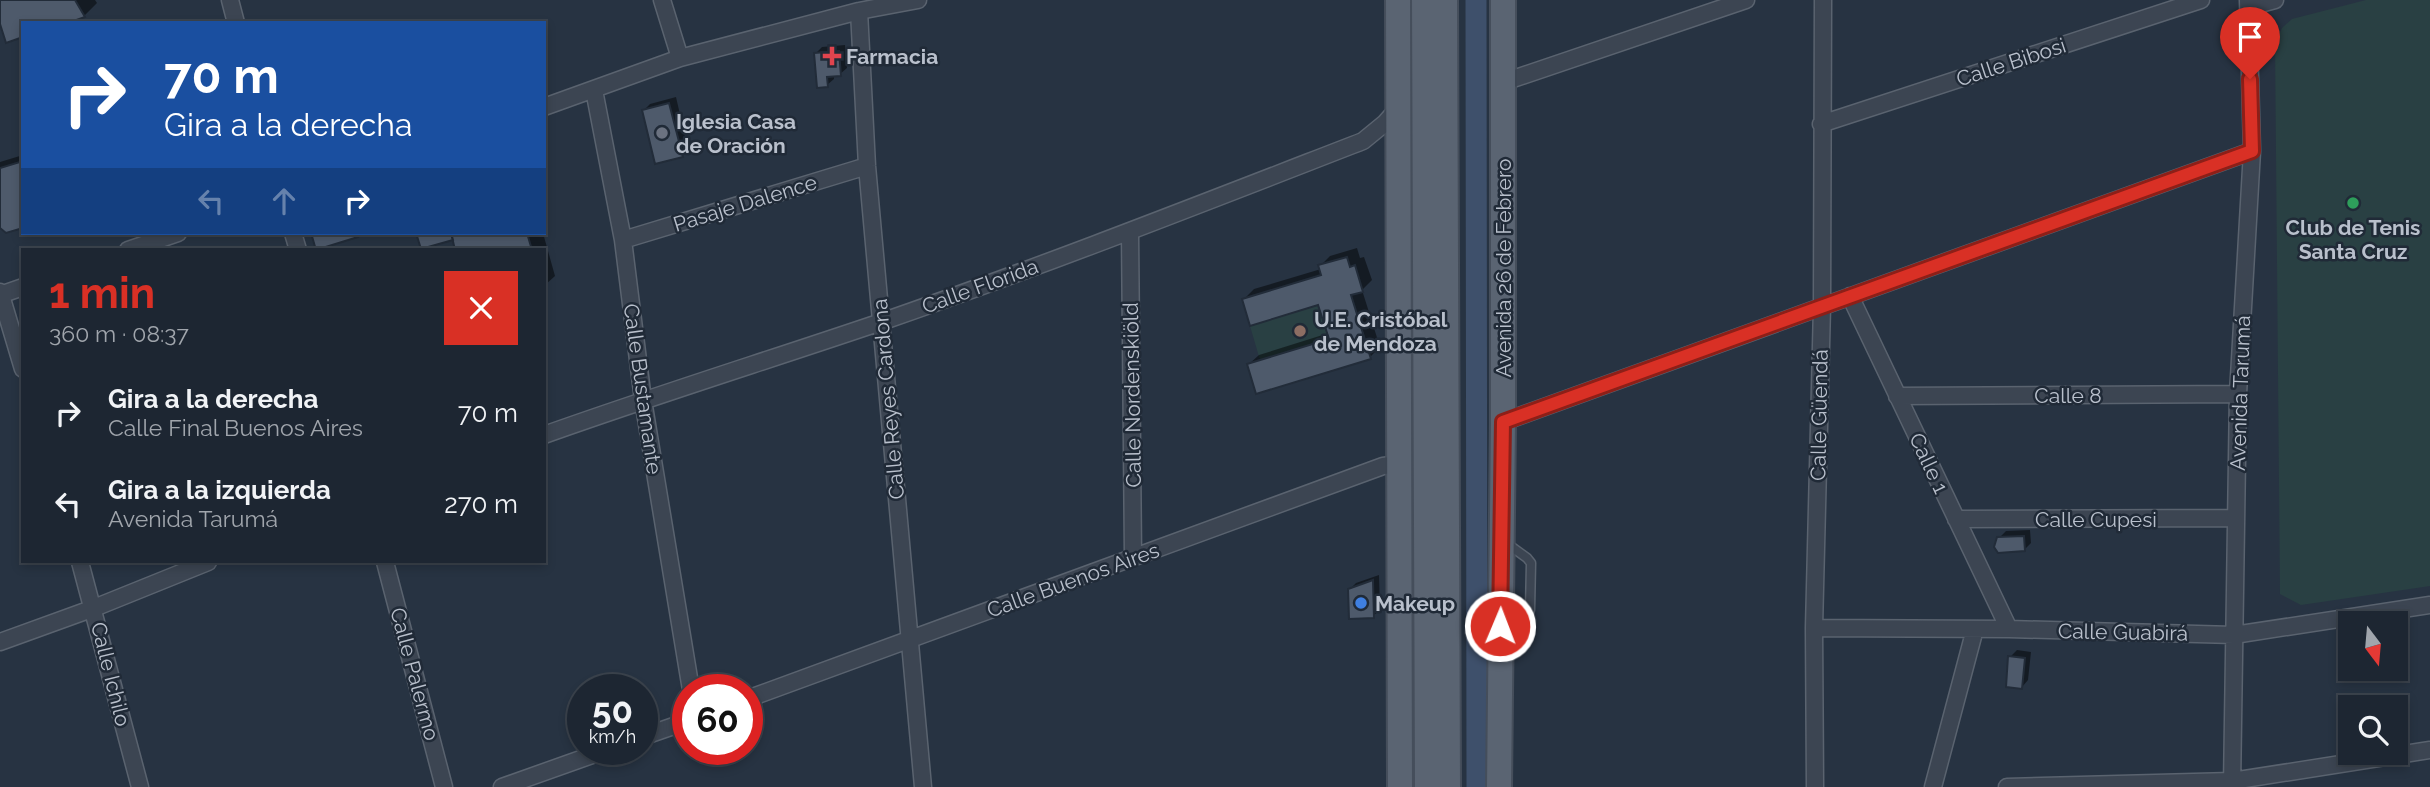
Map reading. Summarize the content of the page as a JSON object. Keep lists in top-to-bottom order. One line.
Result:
{"streets":{"main road":["Avenida 26 de Febrero"],"street":["Calle Bibosi","Pasaje Dalence","Calle Florida","Calle Bustamante","Avenida Tarumá","Calle Nordenskiöld","Calle 8","Calle Reyes Cardona","Calle Güendá","Calle 1","Calle Cupesi","Calle Buenos Aires","Calle Guabirá","Calle Ichilo","Calle Palermo"]},"crossings":[["Calle Bibosi","Calle Güendá"],["Pasaje Dalence","Calle Bustamante"],["Pasaje Dalence","Calle Reyes Cardona"],["Calle Florida","Calle Bustamante"],["Calle Florida","Calle Nordenskiöld"],["Calle Florida","Calle Reyes Cardona"],["Avenida Tarumá","Calle 8"],["Avenida Tarumá","Calle Cupesi"],["Avenida Tarumá","Calle Guabirá"],["Calle Nordenskiöld","Calle Buenos Aires"],["Calle 8","Calle 1"],["Calle Reyes Cardona","Calle Buenos Aires"],["Calle Güendá","Calle Guabirá"],["Calle 1","Calle Cupesi"],["Calle 1","Calle Guabirá"]],"places":{"health":["Farmacia"],"other":["Iglesia Casa de Oración","Club de Tenis Santa Cruz","U.E. Cristóbal de Mendoza","Makeup"]},"north":"bottom","page":{"turn":["70 m","Gira a la derecha"],"heading":["1 min","360 m · 08:37"],"list":[{"name":"Gira a la derecha","note":"Calle Final Buenos Aires","value":"70 m"},{"name":"Gira a la izquierda","note":"Avenida Tarumá","value":"270 m"}],"speed":"50 km/h","limit":"60"}}
